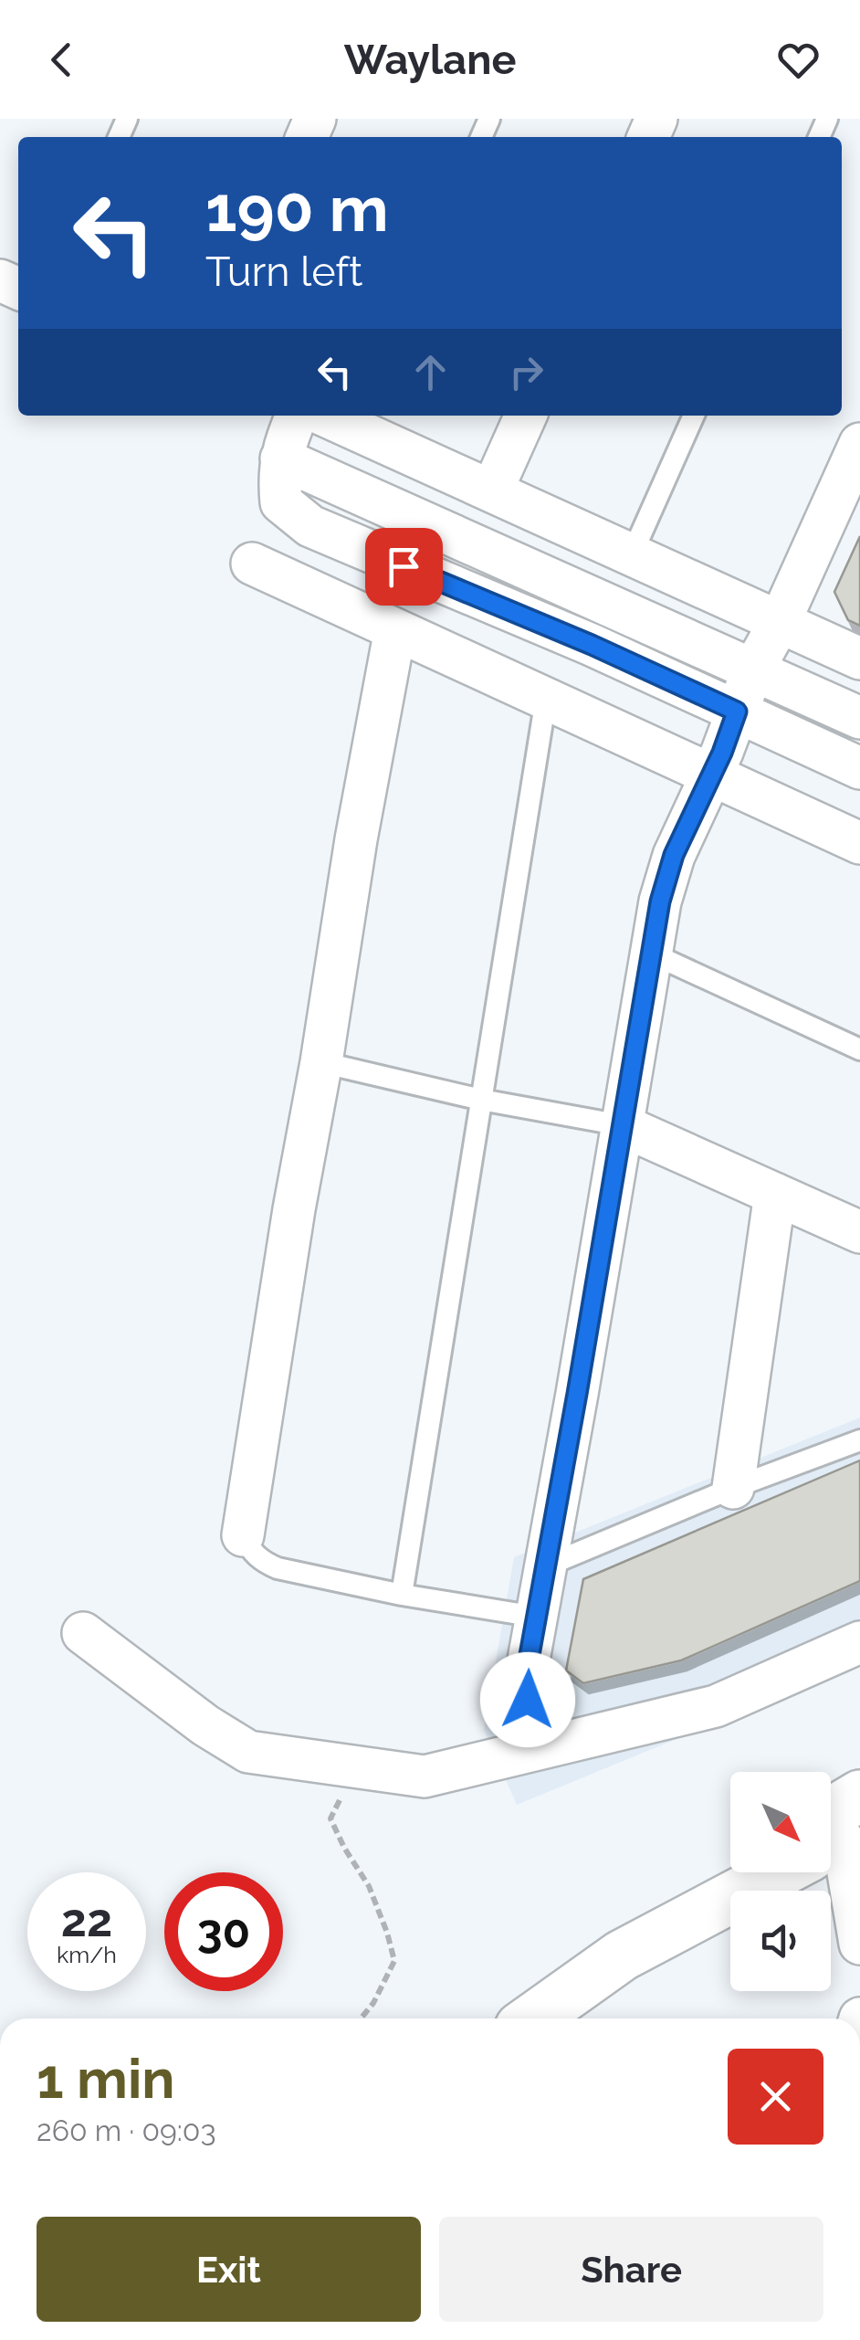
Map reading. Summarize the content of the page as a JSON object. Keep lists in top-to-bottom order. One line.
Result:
{"north":"bottom right","page":{"header":"Waylane","turn":["190 m","Turn left"],"speed":"22 km/h","limit":"30","heading":["1 min","260 m · 09:03"],"buttons":["Exit","Share"]}}
